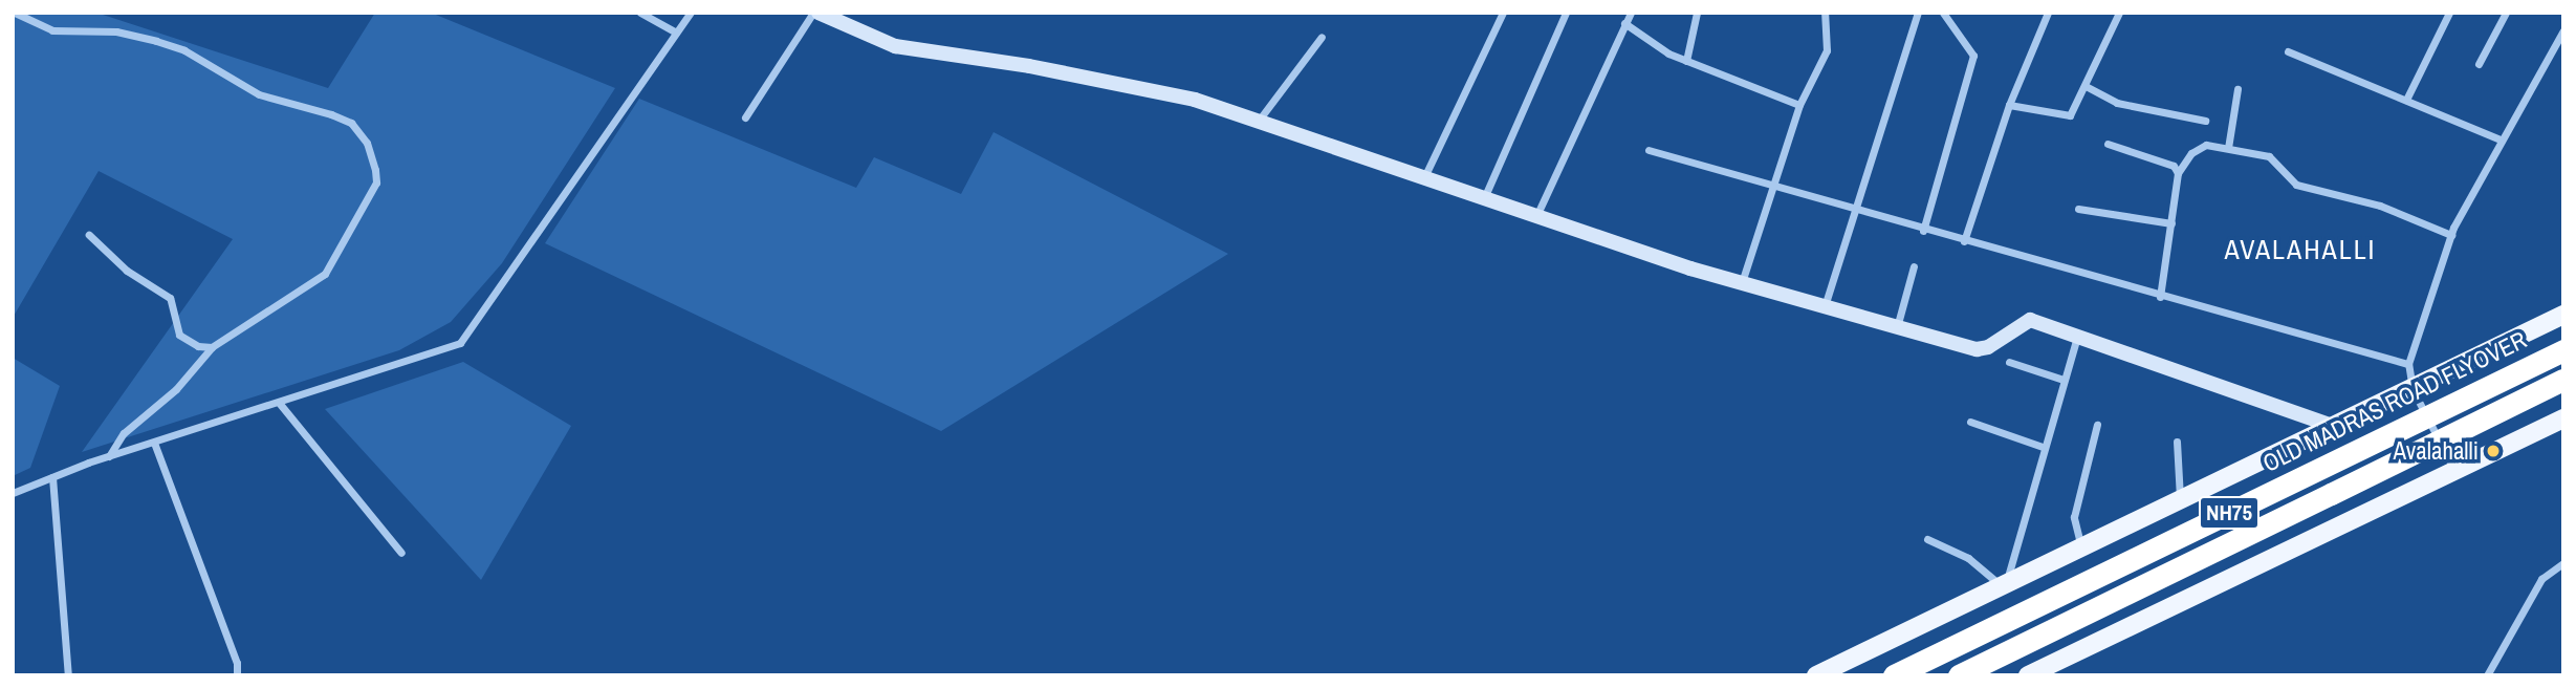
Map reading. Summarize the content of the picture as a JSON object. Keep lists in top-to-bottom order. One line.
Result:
{"streets":{"highway":["OLD MADRAS ROAD FLYOVER","NH75"]},"districts":["AVALAHALLI"],"places":["Avalahalli"]}
